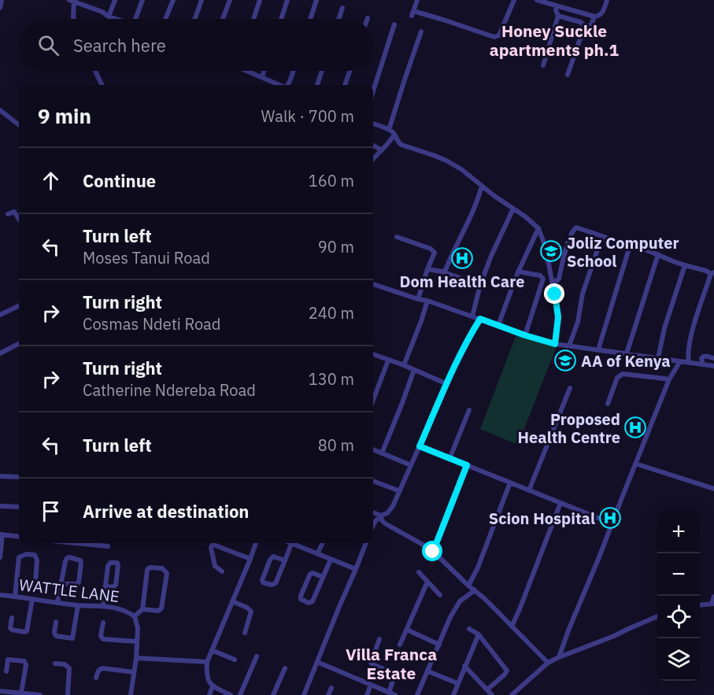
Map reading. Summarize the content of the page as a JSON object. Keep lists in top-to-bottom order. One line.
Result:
{"streets":{"street":["WATTLE LANE"]},"districts":["Honey Suckle apartments ph.1","Villa Franca Estate"],"places":{"school or university":["Joliz Computer School","AA of Kenya"],"hospital":["Dom Health Care","Proposed Health Centre","Scion Hospital"]},"page":{"search":"Search here","heading":["9 min","Walk · 700 m"],"list":[["Continue","160 m"],["Turn left","Moses Tanui Road","90 m"],["Turn right","Cosmas Ndeti Road","240 m"],["Turn right","Catherine Ndereba Road","130 m"],["Turn left","80 m"],"Arrive at destination"],"map_buttons":["+","−"]}}
